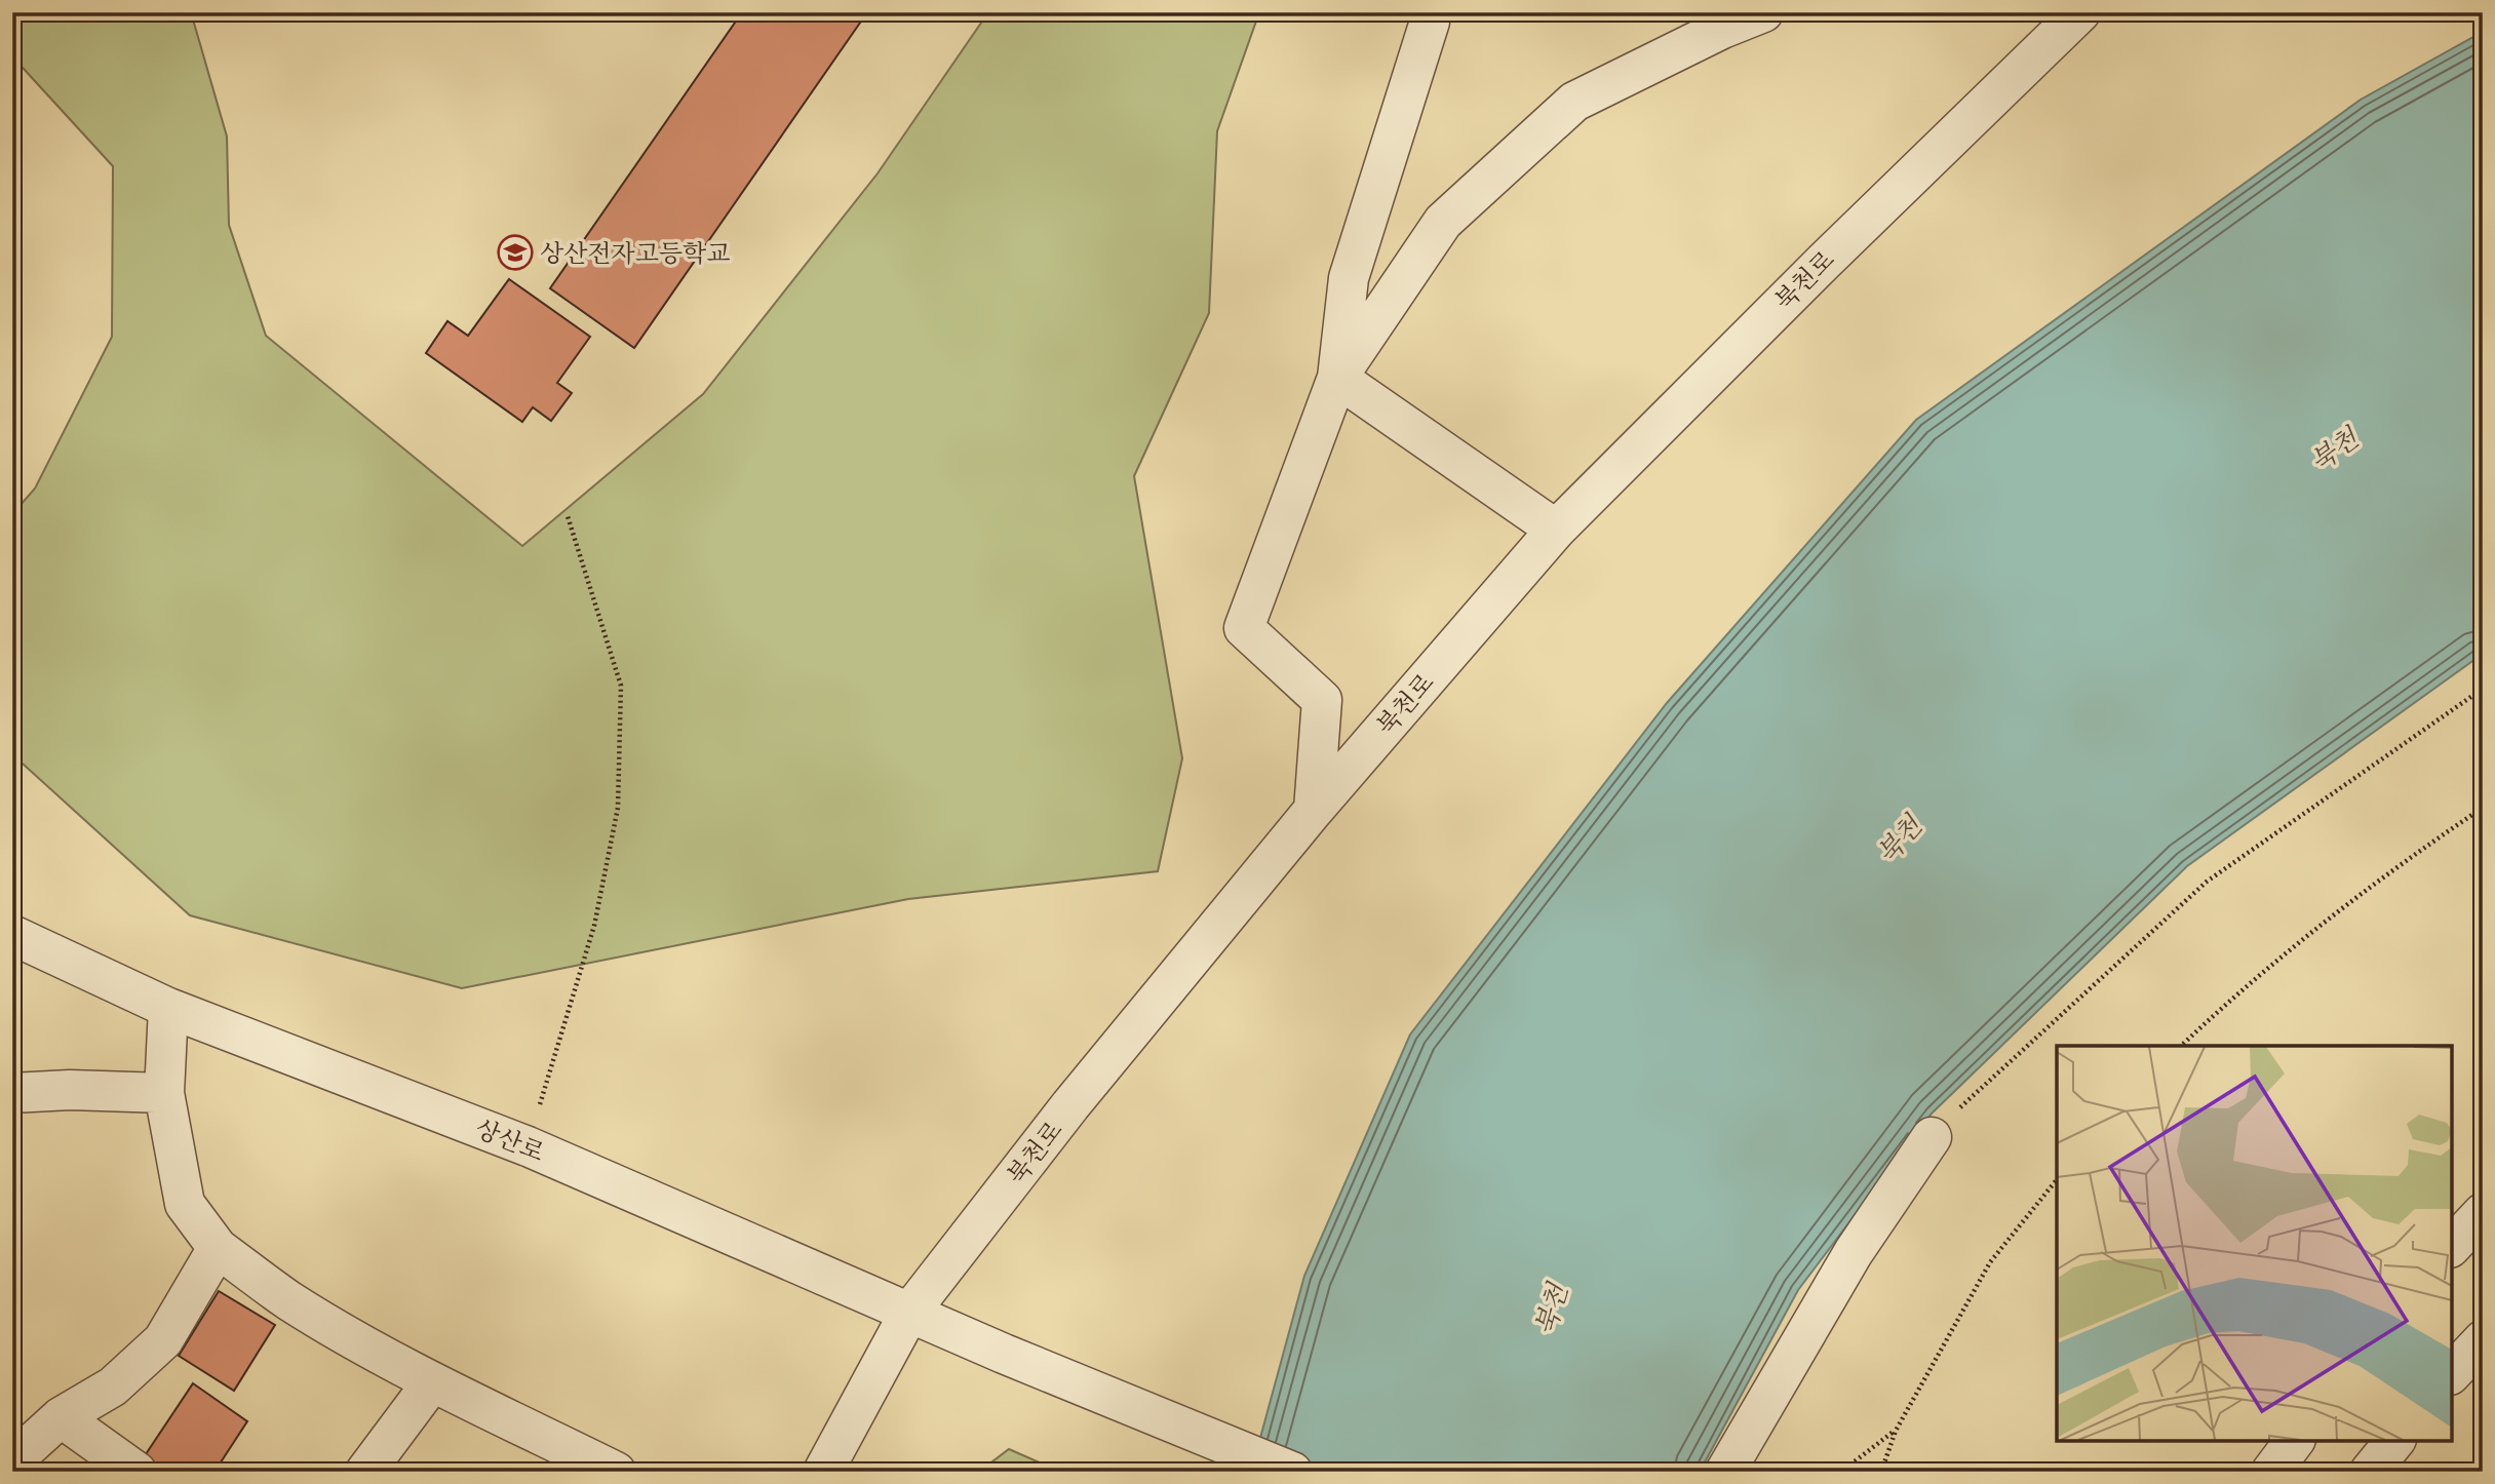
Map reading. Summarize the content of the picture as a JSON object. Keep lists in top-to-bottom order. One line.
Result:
{"streets":{"street":["북천로","상산로"]},"crossings":[["북천로","상산로"]],"water":["북천"],"places":{"school or university":["상산전자고등학교"]}}
